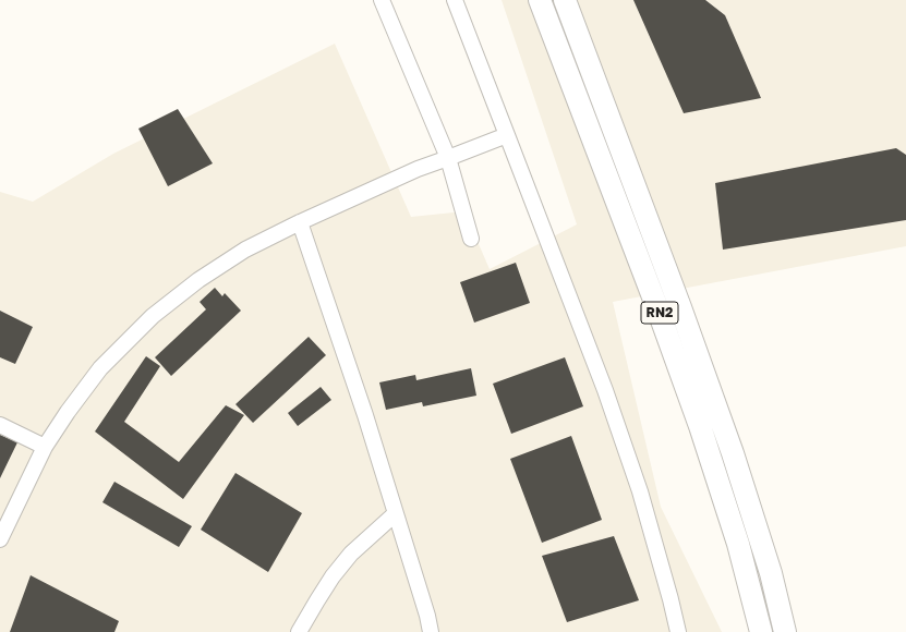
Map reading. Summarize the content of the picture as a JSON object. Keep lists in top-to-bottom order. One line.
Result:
{"streets":{"highway":["RN2"]}}
